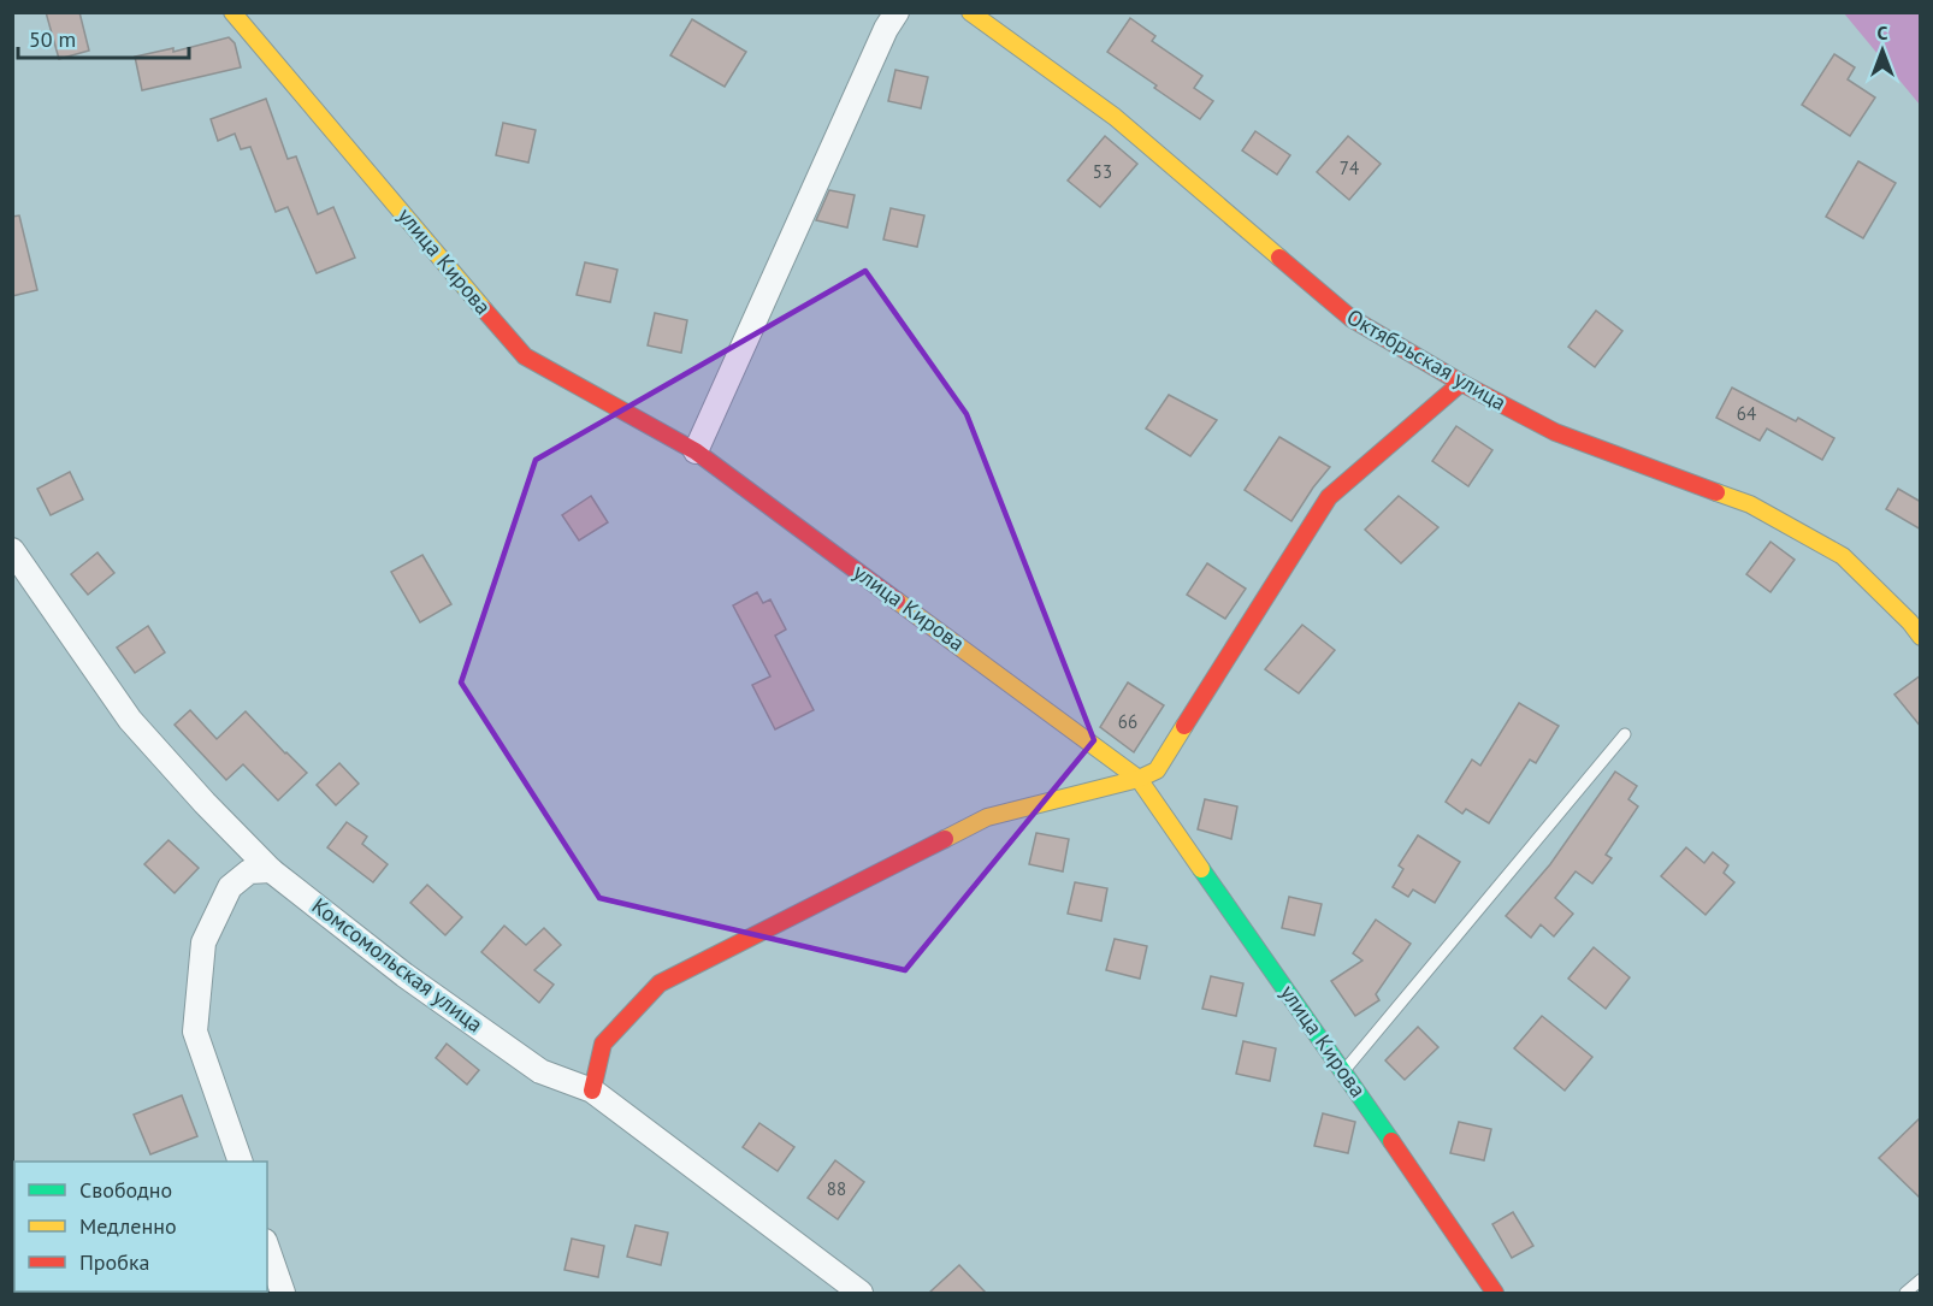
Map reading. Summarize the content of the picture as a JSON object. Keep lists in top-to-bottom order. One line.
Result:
{"streets":{"street":["улица Кирова","Октябрьская улица","Комсомольская улица"]},"house_numbers":["74","53","64","66","88"],"legend":["Свободно","Медленно","Пробка"],"scale_bar":"50 m","north":"top"}
